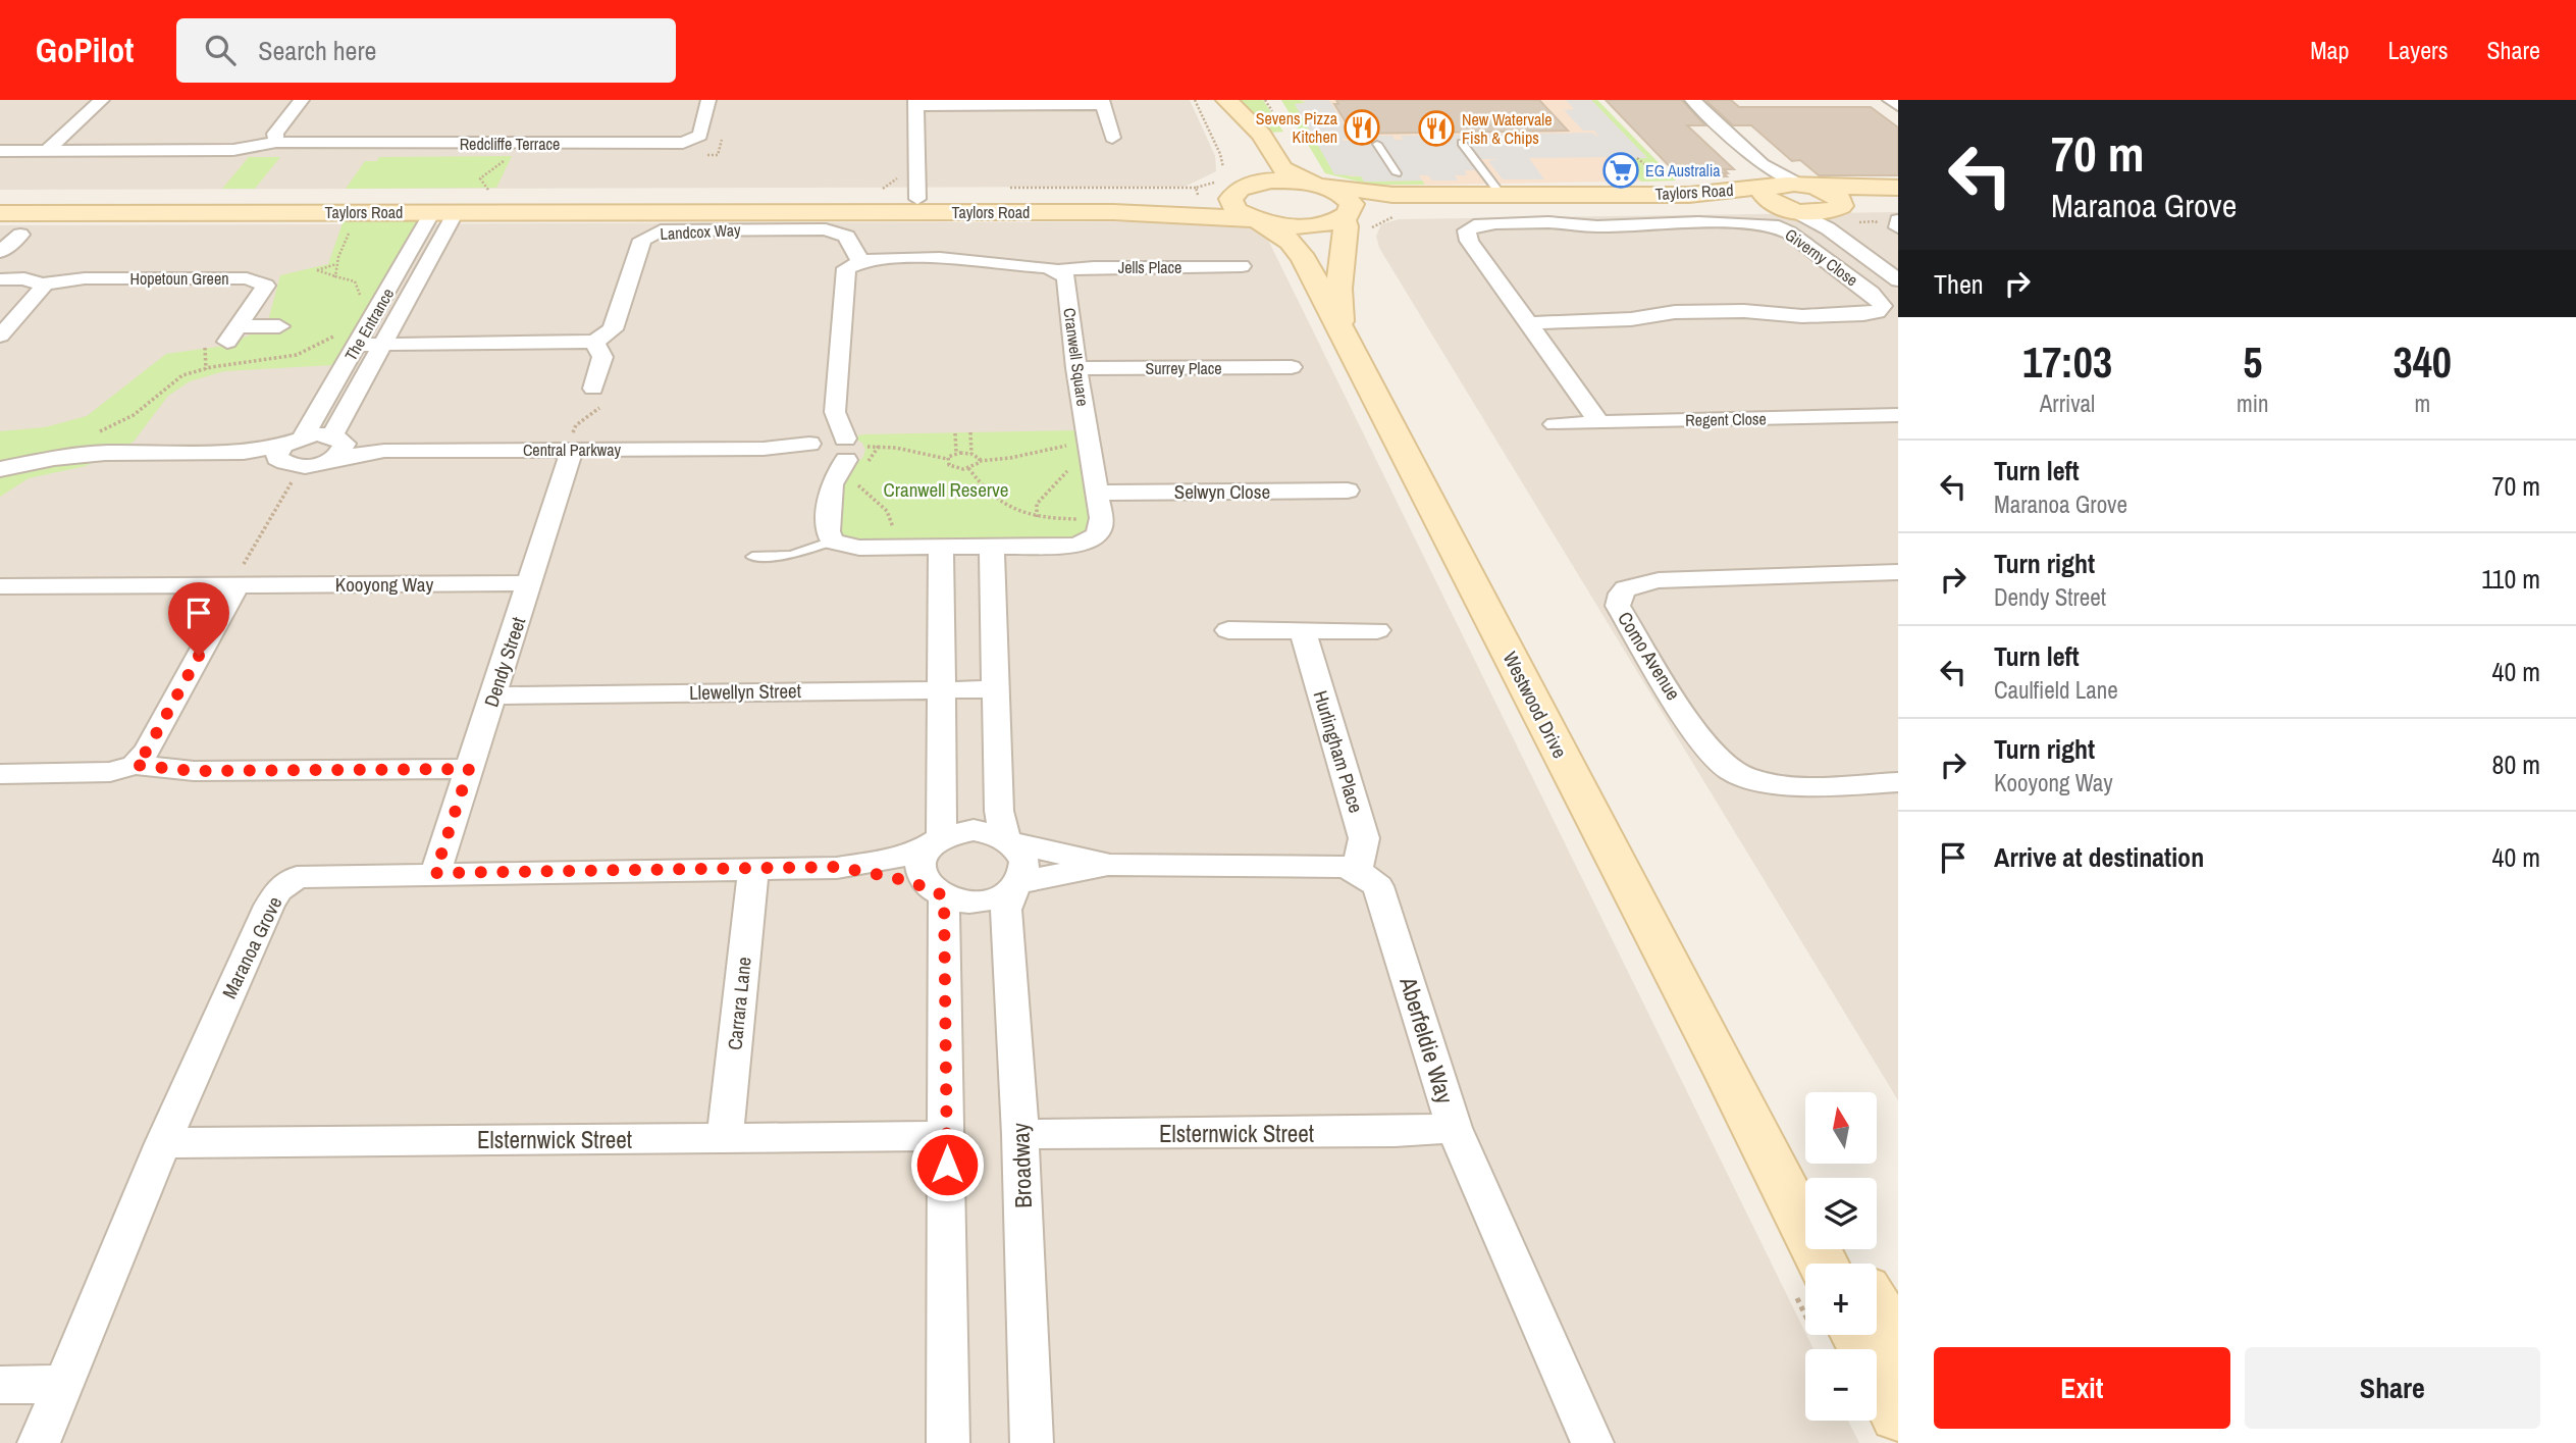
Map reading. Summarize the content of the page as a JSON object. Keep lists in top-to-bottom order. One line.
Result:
{"streets":{"main road":["Taylors Road","Westwood Drive"],"street":["Redcliffe Terrace","Landcox Way","Giverny Close","Jells Place","Hopetoun Green","The Entrance","Cranwell Square","Surrey Place","Regent Close","Central Parkway","Selwyn Close","Kooyong Way","Como Avenue","Dendy Street","Llewellyn Street","Hurlingham Place","Maranoa Grove","Carrara Lane","Aberfeldie Way","Elsternwick Street","Broadway"]},"crossings":[["Taylors Road","The Entrance"],["Taylors Road","Westwood Drive"],["Giverny Close","Regent Close"],["Jells Place","Cranwell Square"],["The Entrance","Central Parkway"],["Cranwell Square","Surrey Place"],["Cranwell Square","Selwyn Close"],["Central Parkway","Dendy Street"],["Kooyong Way","Dendy Street"],["Dendy Street","Llewellyn Street"],["Dendy Street","Maranoa Grove"],["Hurlingham Place","Aberfeldie Way"],["Maranoa Grove","Carrara Lane"],["Maranoa Grove","Elsternwick Street"],["Maranoa Grove","Broadway"],["Carrara Lane","Elsternwick Street"],["Aberfeldie Way","Elsternwick Street"],["Elsternwick Street","Broadway"]],"parks":["Cranwell Reserve"],"places":{"restaurant":["Sevens Pizza Kitchen","New Watervale Fish & Chips"],"supermarket":["EG Australia"]},"north":"top","page":{"header":"GoPilot","search":"Search here","nav":["Map","Layers","Share"],"turn":["70 m","Maranoa Grove"],"then":"Then","eta":["17:03","Arrival","5","min","340","m"],"list":[{"name":"Turn left","note":"Maranoa Grove","value":"70 m"},{"name":"Turn right","note":"Dendy Street","value":"110 m"},{"name":"Turn left","note":"Caulfield Lane","value":"40 m"},{"name":"Turn right","note":"Kooyong Way","value":"80 m"},{"name":"Arrive at destination","value":"40 m"}],"map_buttons":["+","−"],"buttons":["Exit","Share"]}}
